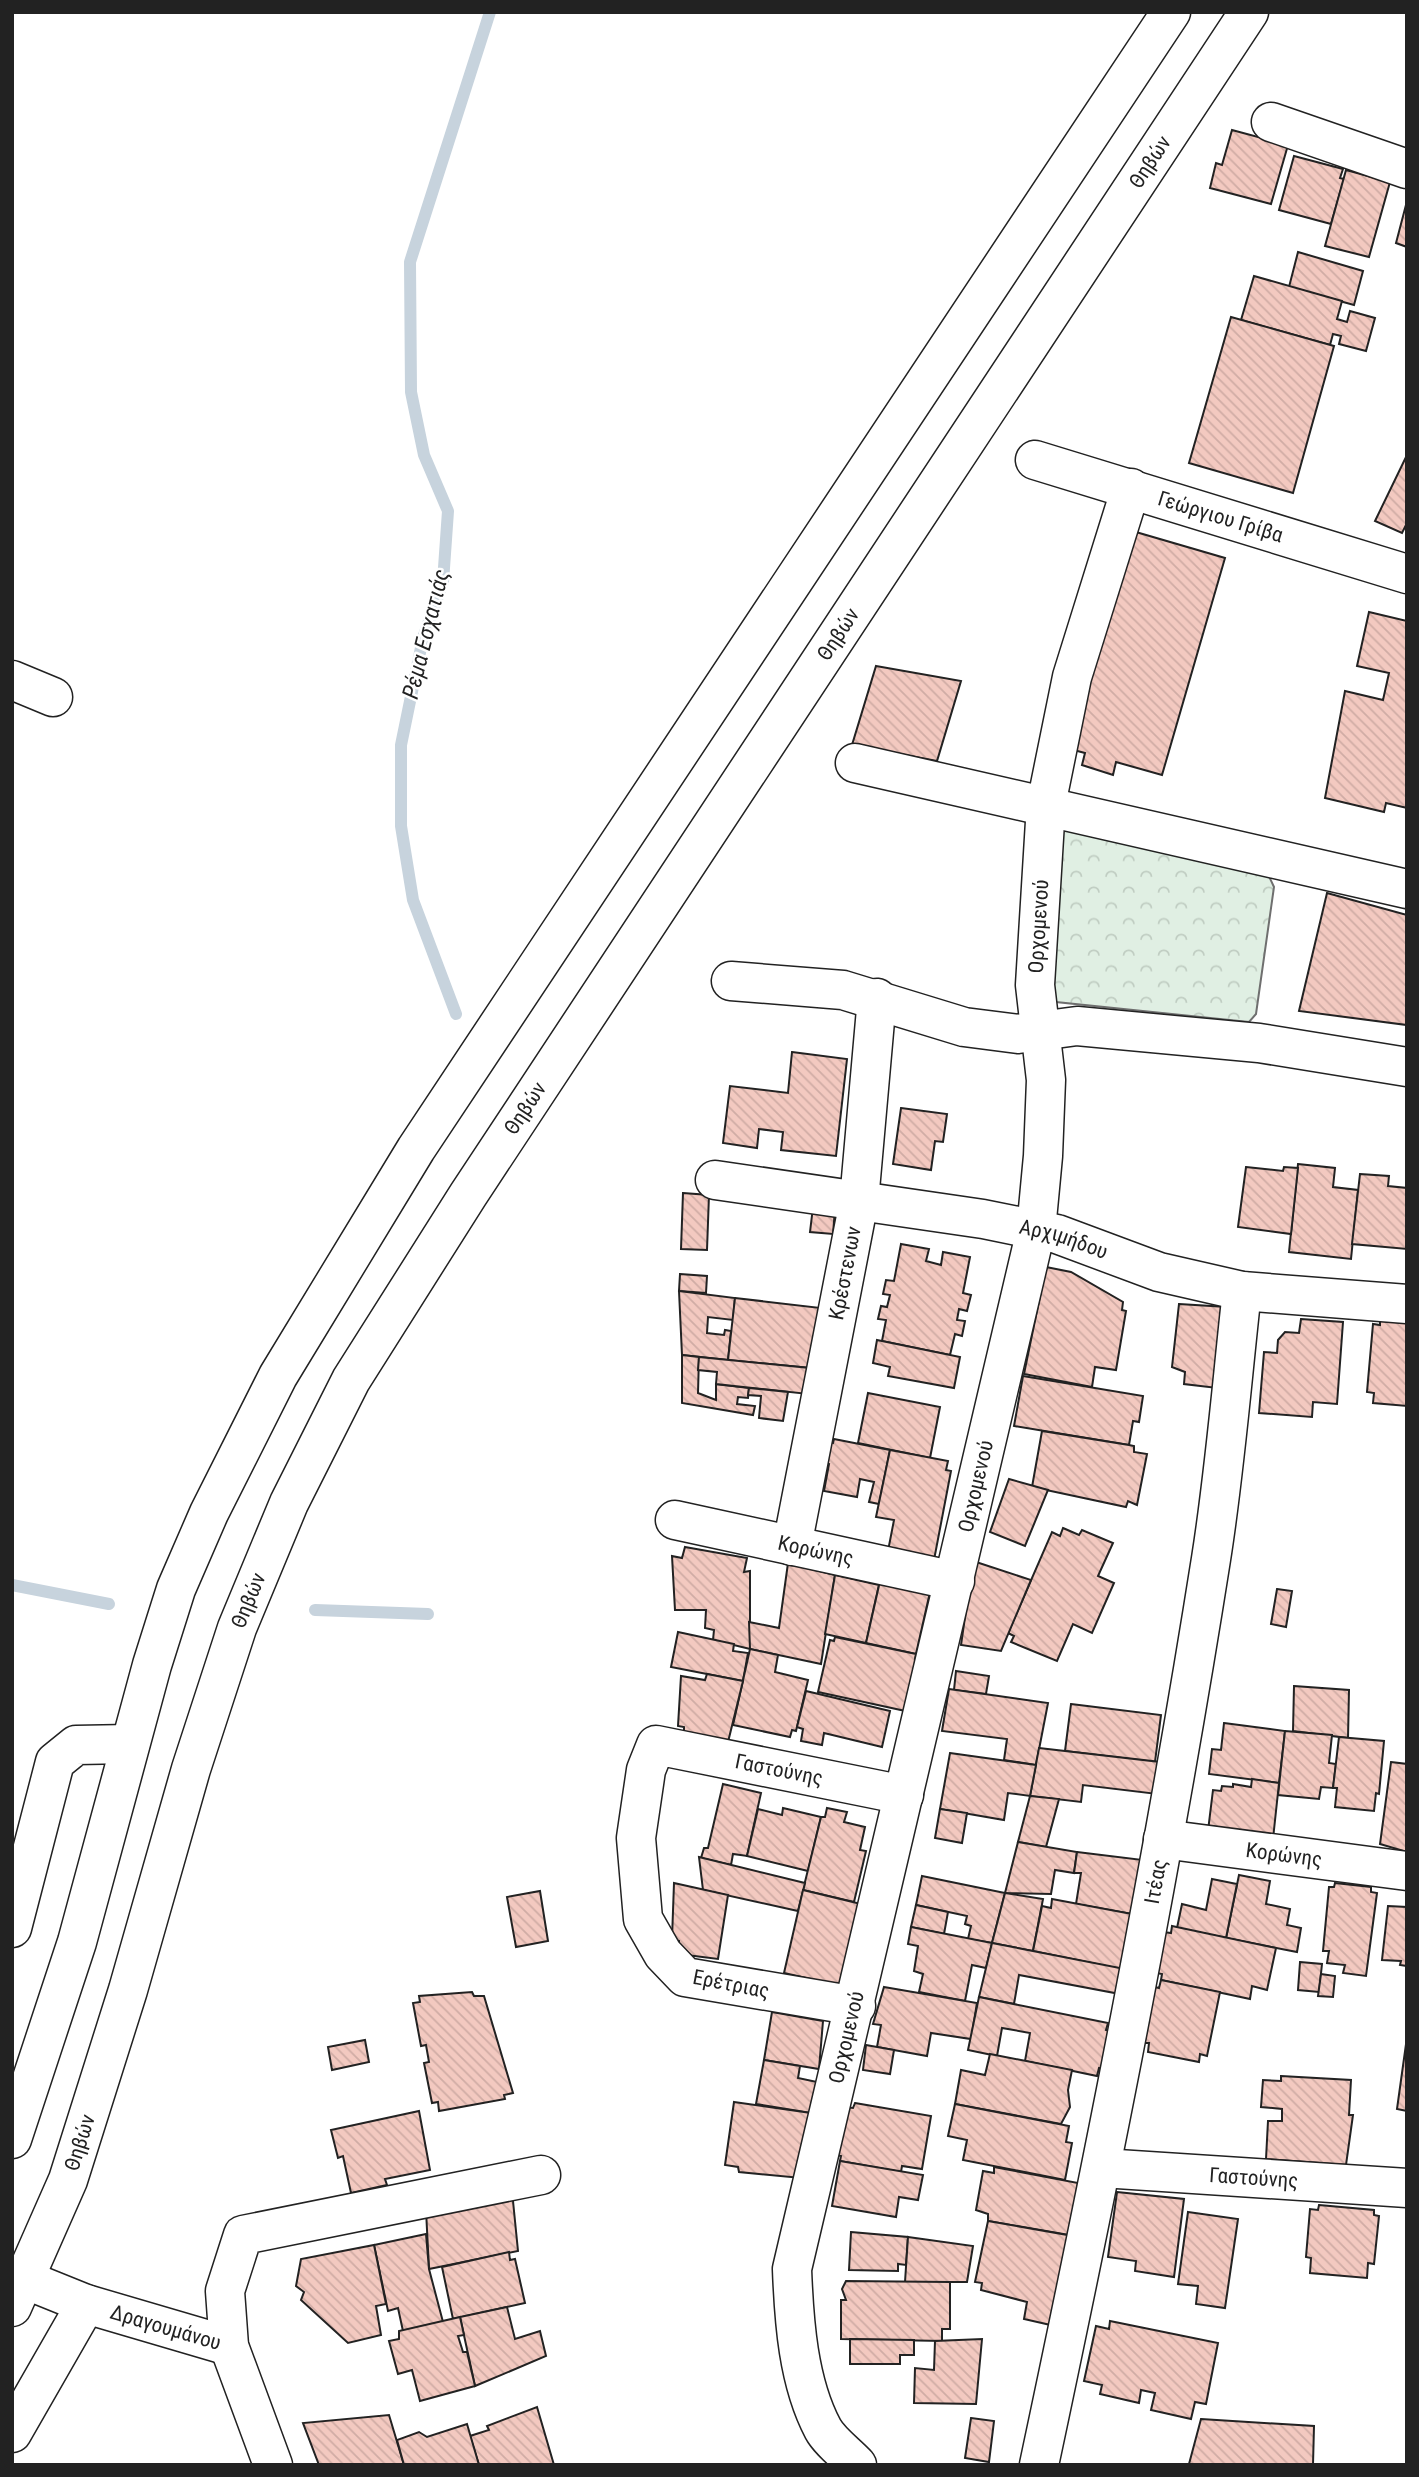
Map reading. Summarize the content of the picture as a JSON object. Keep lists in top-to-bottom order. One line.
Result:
{"streets":{"street":["Θηβών","Γεώργιου Γρίβα","Ορχομενού","Αρχιμήδου","Κρέστενων","Κορώνης","Γαστούνης","Ιτέας","Ερέτριας","Δραγουμάνου"]},"crossings":[["Θηβών","Δραγουμάνου"],["Γεώργιου Γρίβα","Ορχομενού"],["Ορχομενού","Αρχιμήδου"],["Ορχομενού","Κορώνης"],["Ορχομενού","Γαστούνης"],["Ορχομενού","Ερέτριας"],["Αρχιμήδου","Κρέστενων"],["Αρχιμήδου","Ιτέας"],["Κρέστενων","Κορώνης"],["Κορώνης","Ιτέας"],["Γαστούνης","Ιτέας"],["Γαστούνης","Ερέτριας"]],"water":["Ρέμα Εσχατιάς"]}
